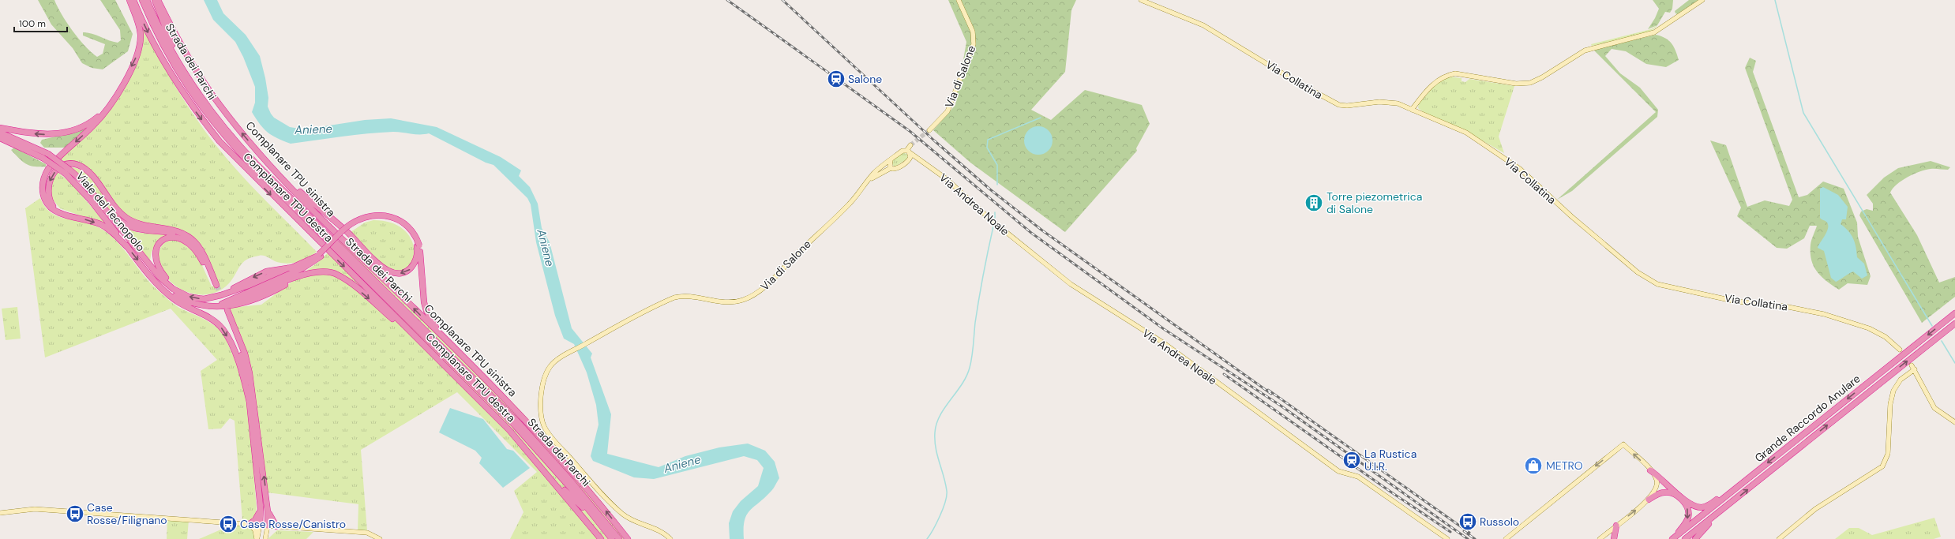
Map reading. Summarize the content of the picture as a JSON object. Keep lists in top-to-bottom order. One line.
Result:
{"streets":{"highway":["Strada dei Parchi","Complanare TPU sinistra","Complanare TPU destra","Viale del Tecnopolo","Grande Raccordo Anulare"],"street":["Via di Salone","Via Collatina","Via Andrea Noale"]},"crossings":[["Via di Salone","Via Andrea Noale"]],"water":["Aniene"],"places":{"station":["Salone","La Rustica U.I.R."],"building":["Torre piezometrica di Salone"],"shop":["METRO"],"bus stop":["Case Rosse/Filignano","Russolo","Case Rosse/Canistro"]},"scale_bar":"100 m"}
